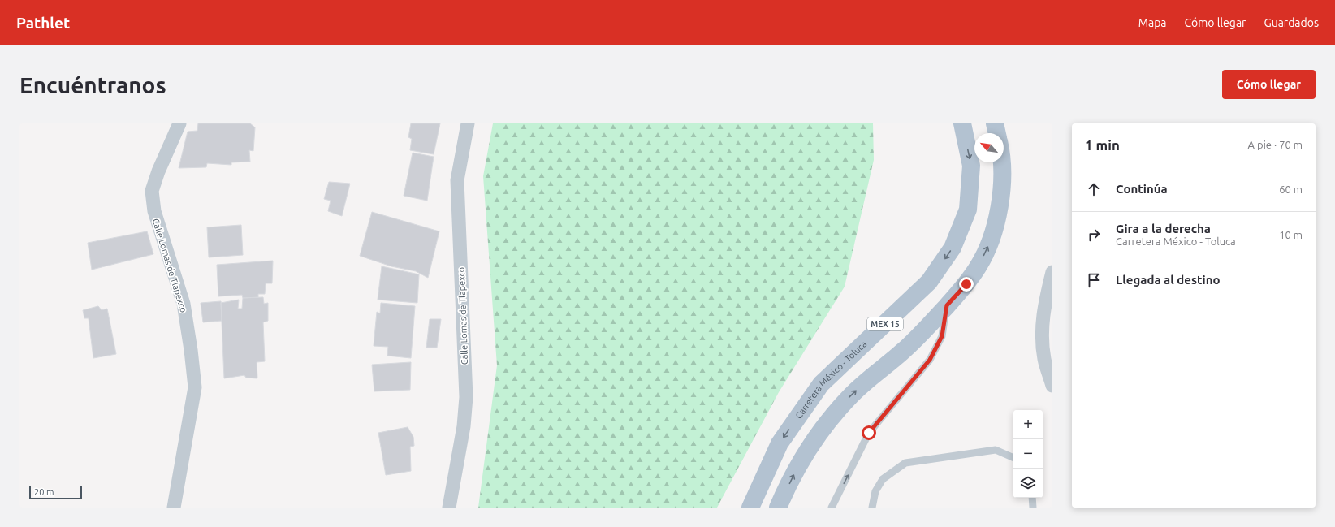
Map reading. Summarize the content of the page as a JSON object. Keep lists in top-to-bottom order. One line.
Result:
{"streets":{"main road":["MEX 15","Carretera México - Toluca"],"street":["Calle Lomas de Tlapexco"]},"scale_bar":"20 m","north":"top left","page":{"header":"Pathlet","nav":["Mapa","Cómo llegar","Guardados"],"buttons":"Cómo llegar","title":"Encuéntranos","heading":["1 min","A pie · 70 m"],"list":[["Continúa","60 m"],["Gira a la derecha","Carretera México - Toluca","10 m"],"Llegada al destino"],"map_buttons":["+","−"],"scale":"20 m"}}
